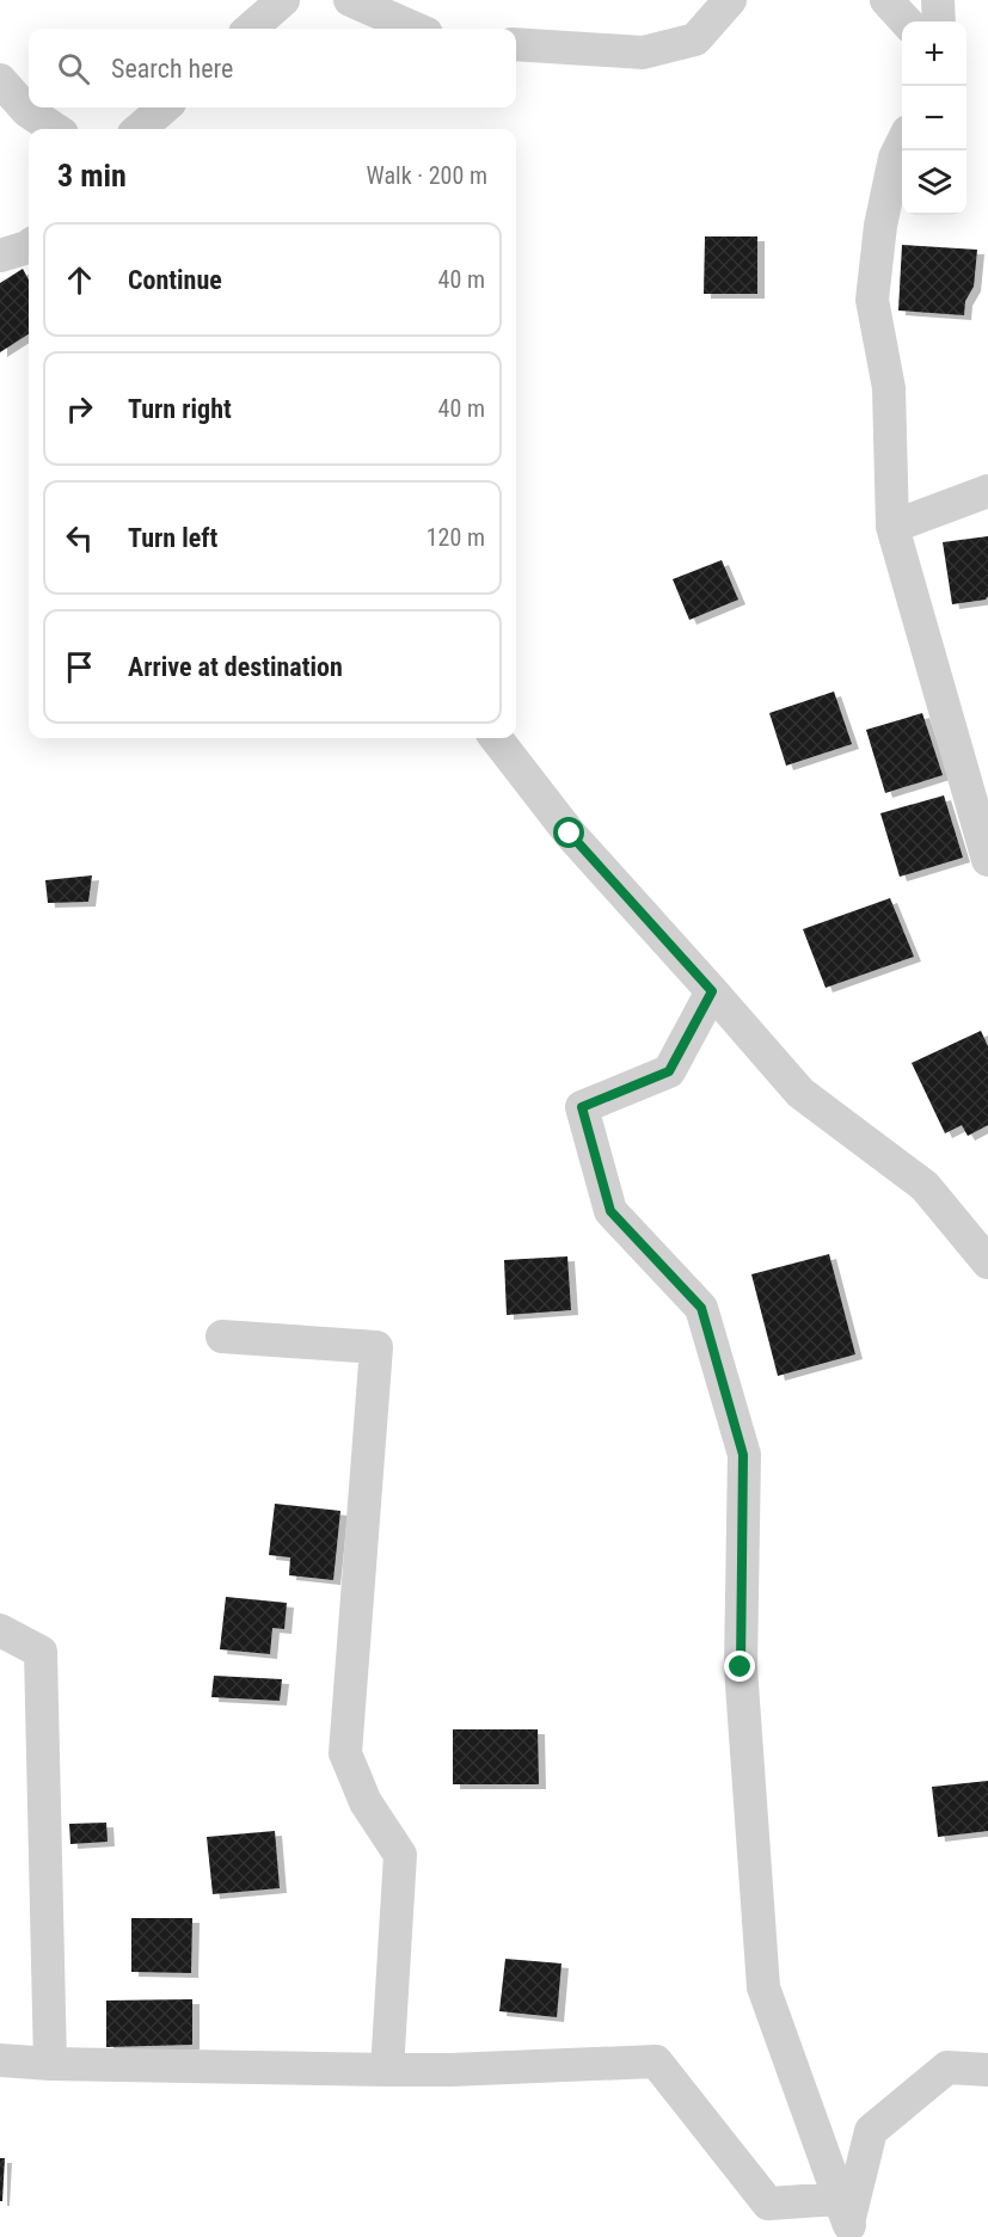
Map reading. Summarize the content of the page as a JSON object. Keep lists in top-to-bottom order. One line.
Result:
{"page":{"map_buttons":["+","−"],"search":"Search here","heading":["3 min","Walk · 200 m"],"list":[["Continue","40 m"],["Turn right","40 m"],["Turn left","120 m"],"Arrive at destination"]}}
